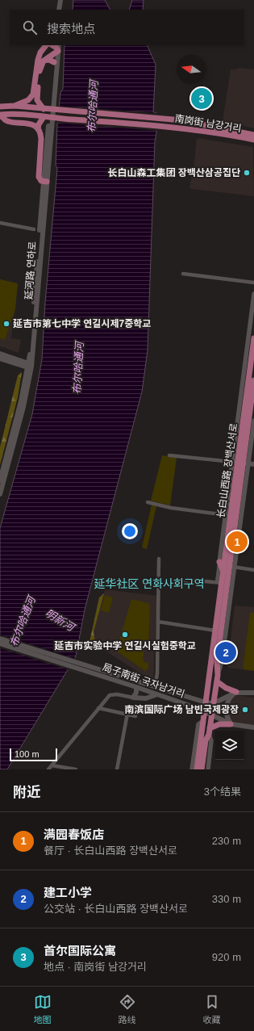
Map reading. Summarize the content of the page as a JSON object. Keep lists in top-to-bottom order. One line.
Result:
{"streets":{"main road":["南岗街 남강거리","延河路 연하로","长白山西路 장백산서로","局子南街 국자남거리"]},"crossings":[["长白山西路 장백산서로","局子南街 국자남거리"]],"districts":["延华社区 연화사회구역"],"water":["布尔哈通河","明新河"],"places":["长白山森工集团 장백산삼공집단","延吉市第七中学 연길시제7중학교","延吉市实验中学 연길시실험중학교","南滨国际广场 남빈국제광장"],"scale_bar":"100 m","north":"left","page":{"search":"搜索地点","pins":["3","1","2"],"scale":"100 m","heading":["附近","3个结果"],"list":[{"mark":"1","name":"满园春饭店","note":"餐厅 · 长白山西路 장백산서로","value":"230 m"},{"mark":"2","name":"建工小学","note":"公交站 · 长白山西路 장백산서로","value":"330 m"},{"mark":"3","name":"首尔国际公寓","note":"地点 · 南岗街 남강거리","value":"920 m"}],"nav":["地图","路线","收藏"]}}
